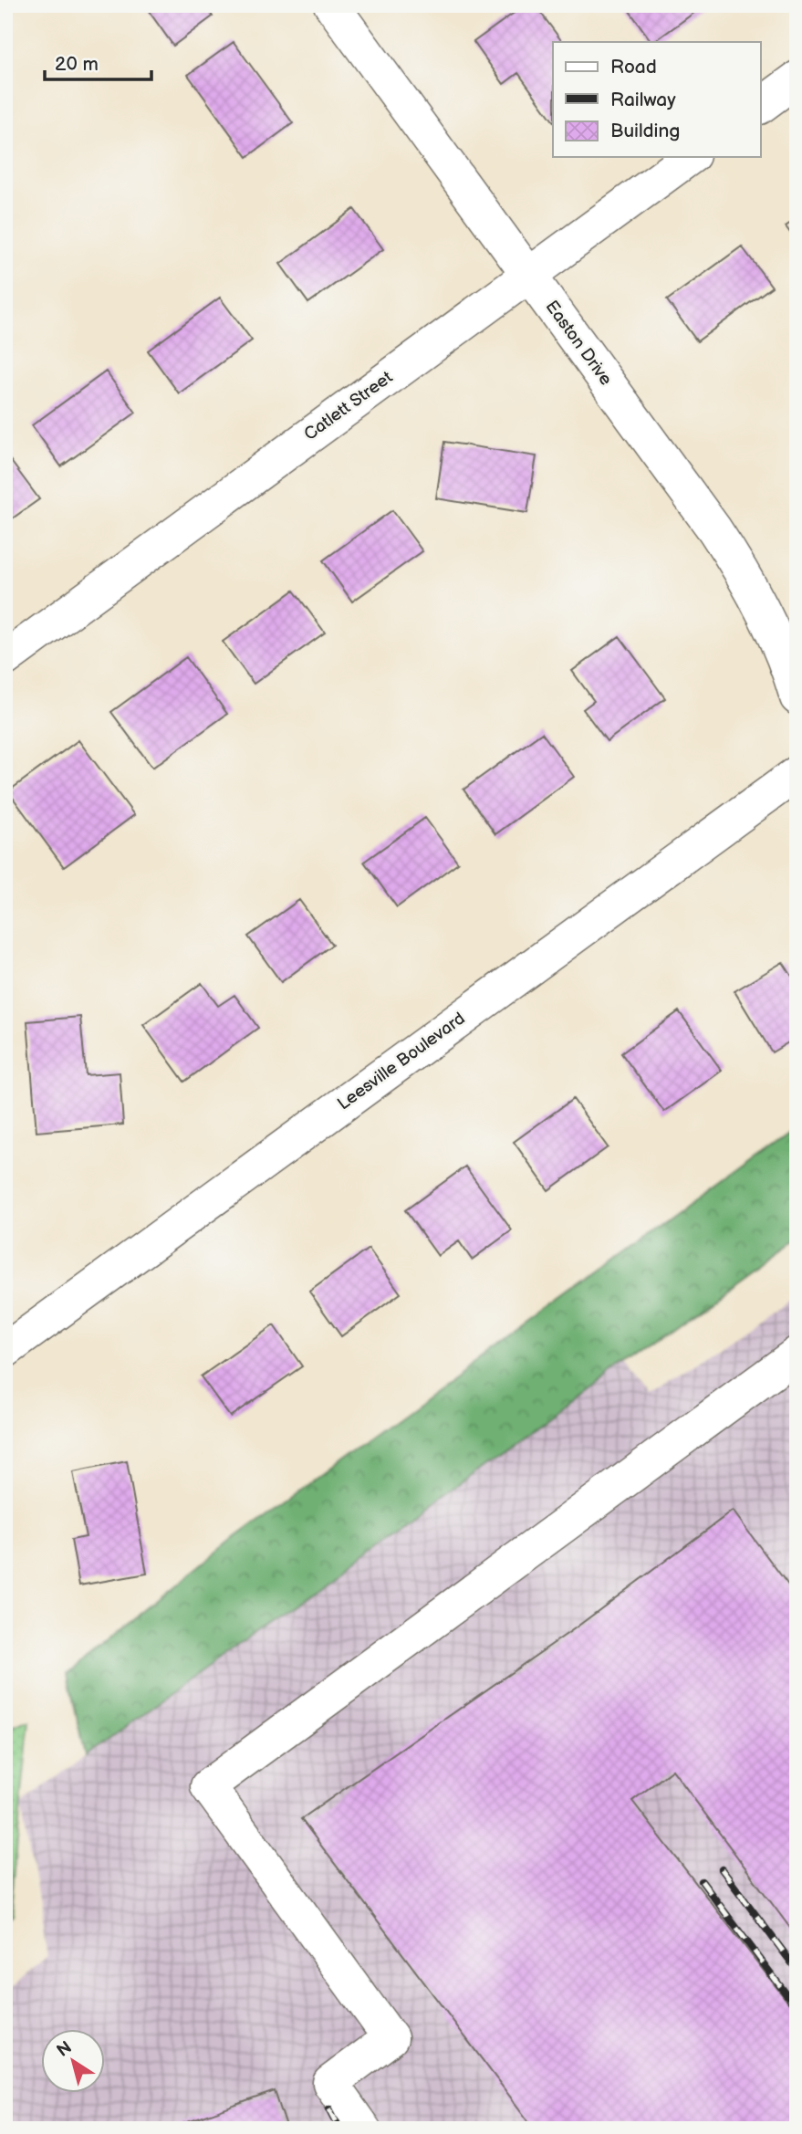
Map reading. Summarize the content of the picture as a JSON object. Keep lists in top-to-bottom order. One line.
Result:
{"streets":{"street":["Easton Drive","Catlett Street","Leesville Boulevard"]},"crossings":[["Easton Drive","Catlett Street"]],"legend":["Road","Railway","Building"],"scale_bar":"20 m","north":"top left"}
